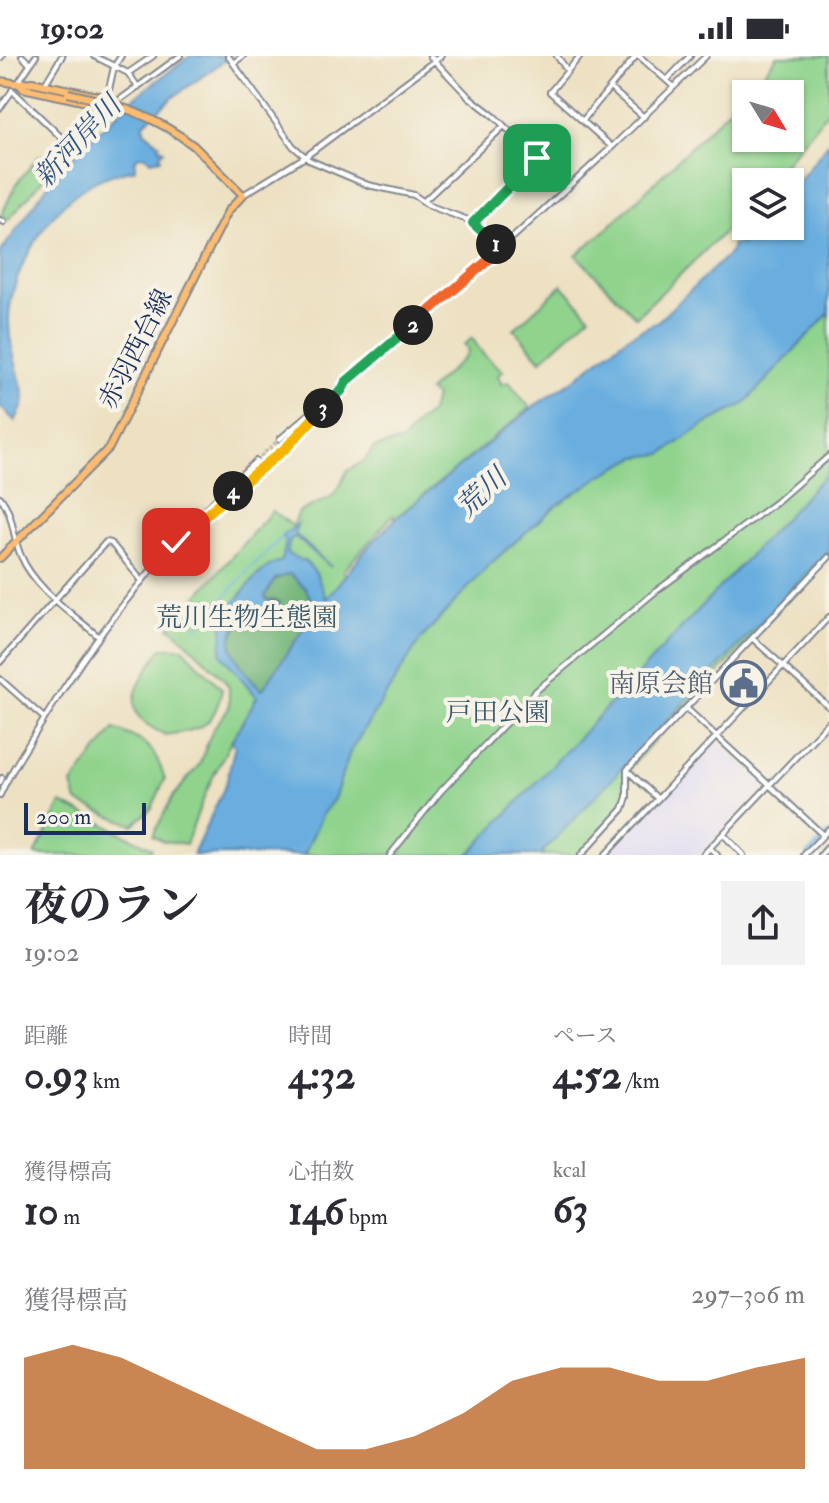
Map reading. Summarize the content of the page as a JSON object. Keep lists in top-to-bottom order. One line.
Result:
{"streets":{"main road":["赤羽西台線"]},"water":["新河岸川","荒川"],"parks":["荒川生物生態園","戸田公園"],"places":{"public building":["南原会館"]},"scale_bar":"200 m","north":"bottom right","page":{"status":"19:02","pins":["1","2","3","4"],"scale":"200 m","heading":["夜のラン","19:02"],"stats":[["距離","0.93 km"],["時間","4:32"],["ペース","4:52 /km"],["獲得標高","10 m"],["心拍数","146 bpm"],["kcal","63"]],"chart":["獲得標高","297–306 m"]}}
